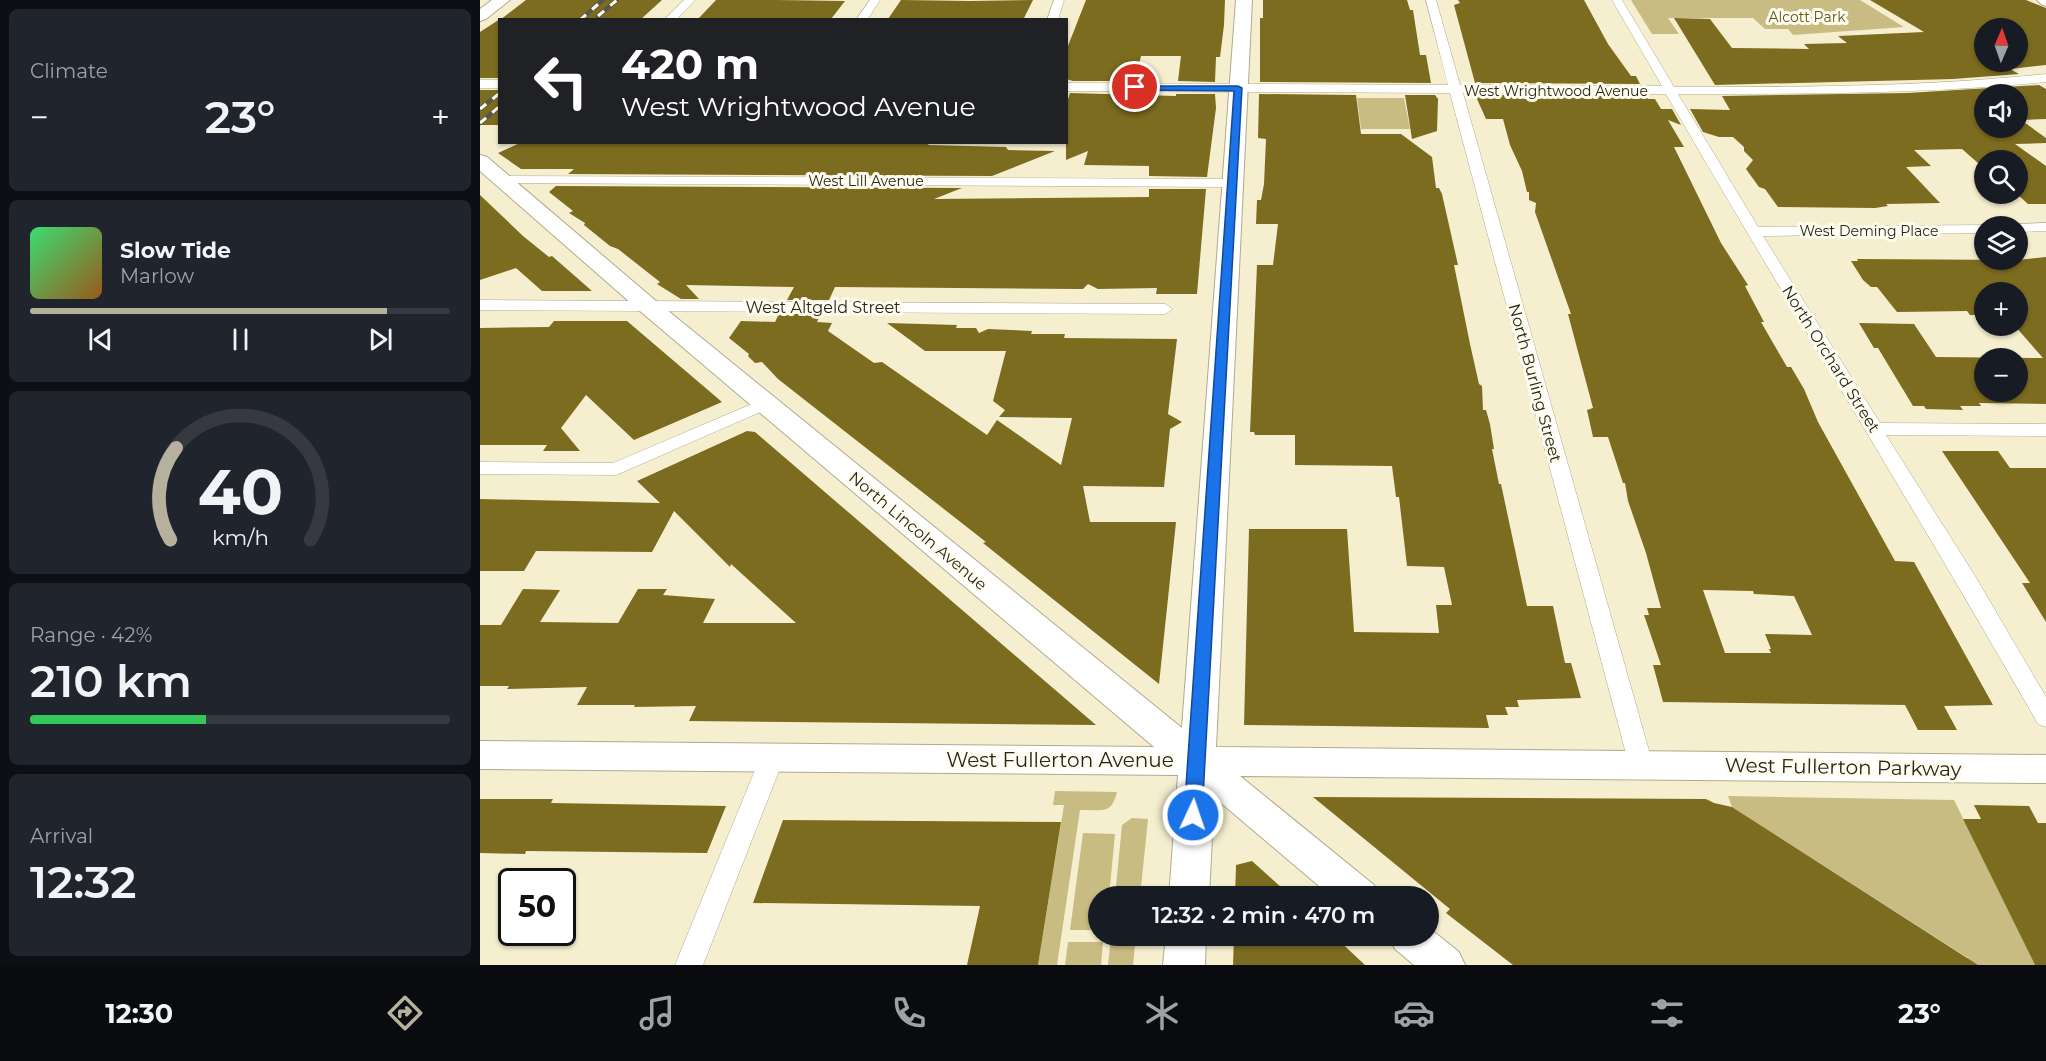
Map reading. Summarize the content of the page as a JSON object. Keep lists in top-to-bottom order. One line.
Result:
{"streets":{"main road":["North Lincoln Avenue","West Fullerton Avenue","West Fullerton Parkway"],"street":["West Wrightwood Avenue","West Lill Avenue","West Deming Place","West Altgeld Street","North Orchard Street","North Burling Street"]},"crossings":[["West Wrightwood Avenue","North Orchard Street"],["West Wrightwood Avenue","North Burling Street"],["West Lill Avenue","North Lincoln Avenue"],["West Deming Place","North Orchard Street"],["West Altgeld Street","North Lincoln Avenue"],["North Burling Street","West Fullerton Avenue"],["North Burling Street","West Fullerton Parkway"],["North Lincoln Avenue","West Fullerton Avenue"],["West Fullerton Avenue","West Fullerton Parkway"]],"parks":["Alcott Park"],"north":"top","page":{"tile":["Climate",["Range · 42%","210 km"],["Arrival","12:32"]],"map_buttons":["+","−"],"turn":["420 m","West Wrightwood Avenue"],"heat":["−","23°","+"],"song":["Slow Tide","Marlow"],"limit":"50","trip":"12:32 · 2 min · 470 m","tabs":["12:30","23°"],"gauge":["40","km/h"]}}
